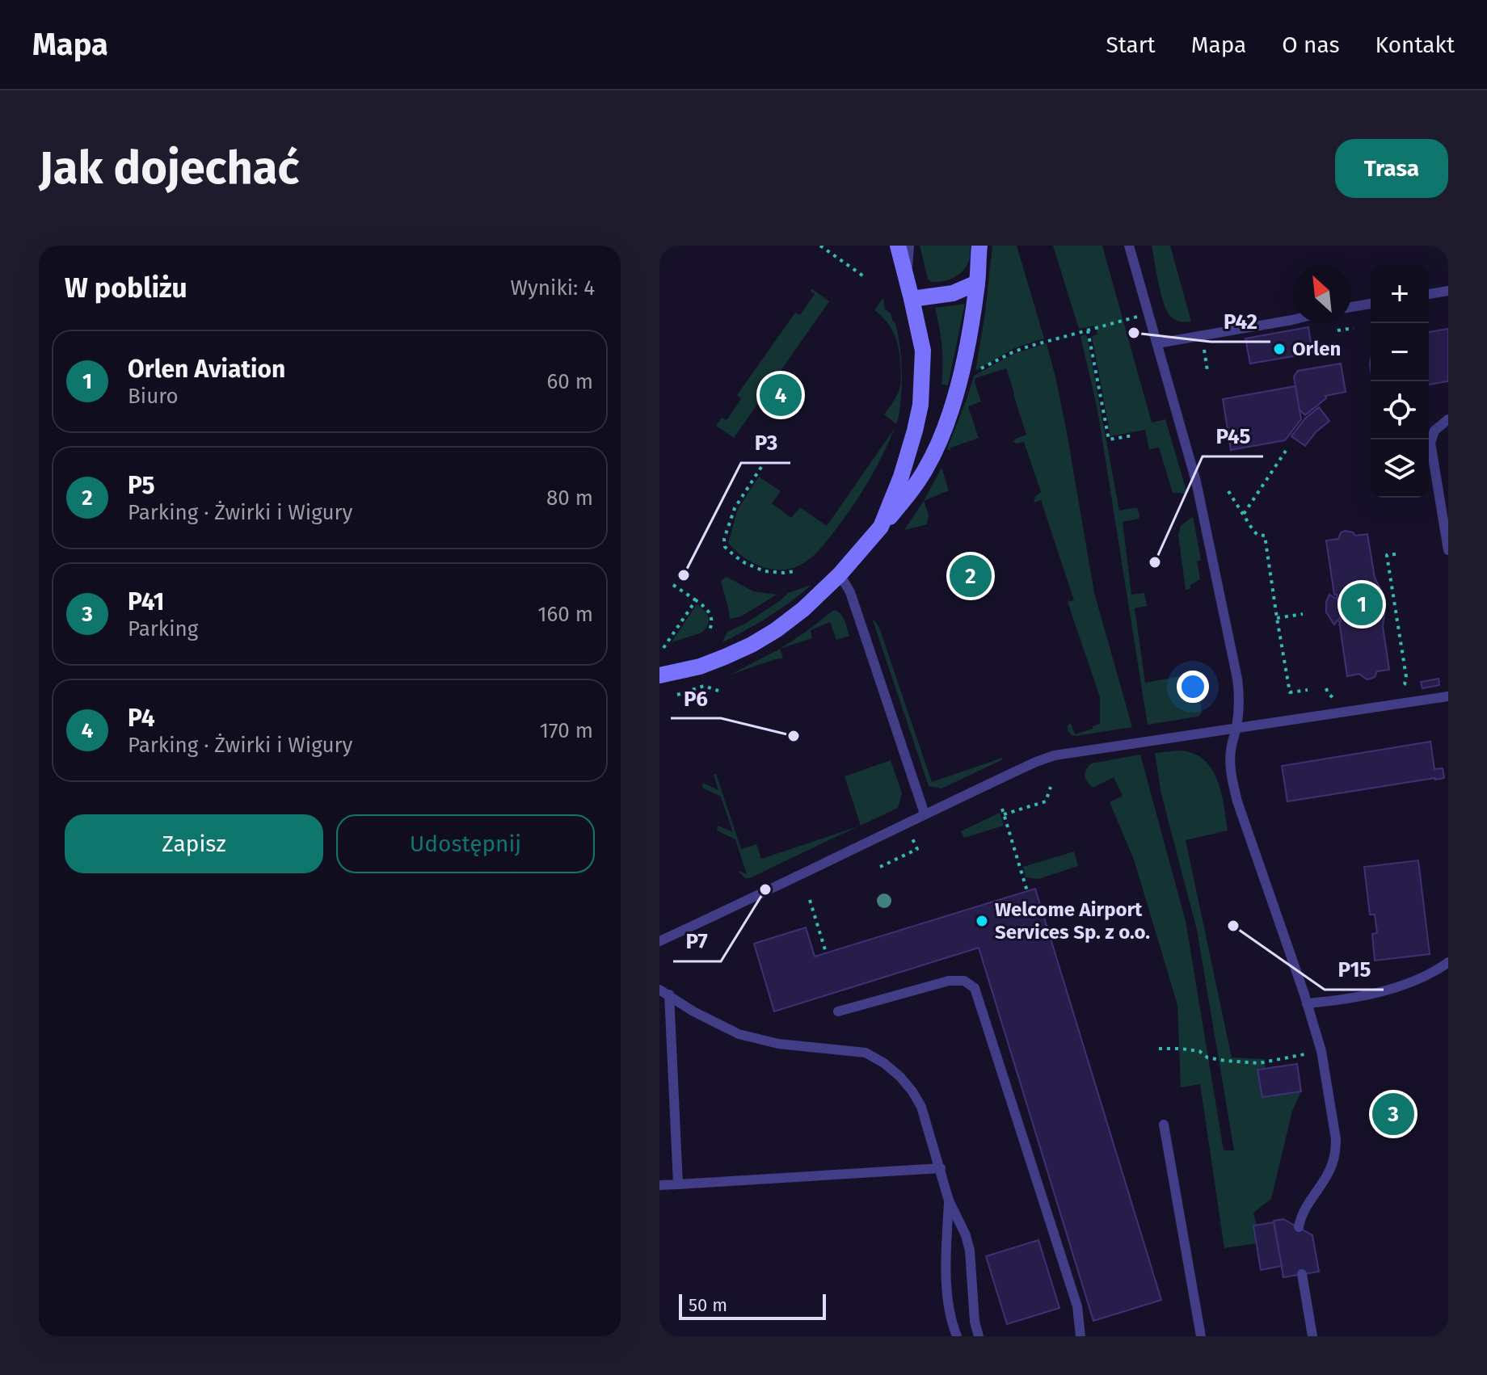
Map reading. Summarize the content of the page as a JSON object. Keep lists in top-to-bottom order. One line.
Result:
{"places":["P42","Orlen","P45","P3","P6","P7","Welcome Airport Services Sp. z o.o.","P15"],"scale_bar":"50 m","north":"top left","page":{"header":"Mapa","nav":["Start","Mapa","O nas","Kontakt"],"buttons":["Trasa",["Zapisz","Udostępnij"]],"title":"Jak dojechać","heading":["W pobliżu","Wyniki: 4"],"map_buttons":["+","−"],"list":[{"mark":"1","name":"Orlen Aviation","note":"Biuro","value":"60 m"},{"mark":"2","name":"P5","note":"Parking · Żwirki i Wigury","value":"80 m"},{"mark":"3","name":"P41","note":"Parking","value":"160 m"},{"mark":"4","name":"P4","note":"Parking · Żwirki i Wigury","value":"170 m"}],"pins":["4","2","1","3"],"scale":"50 m"}}
